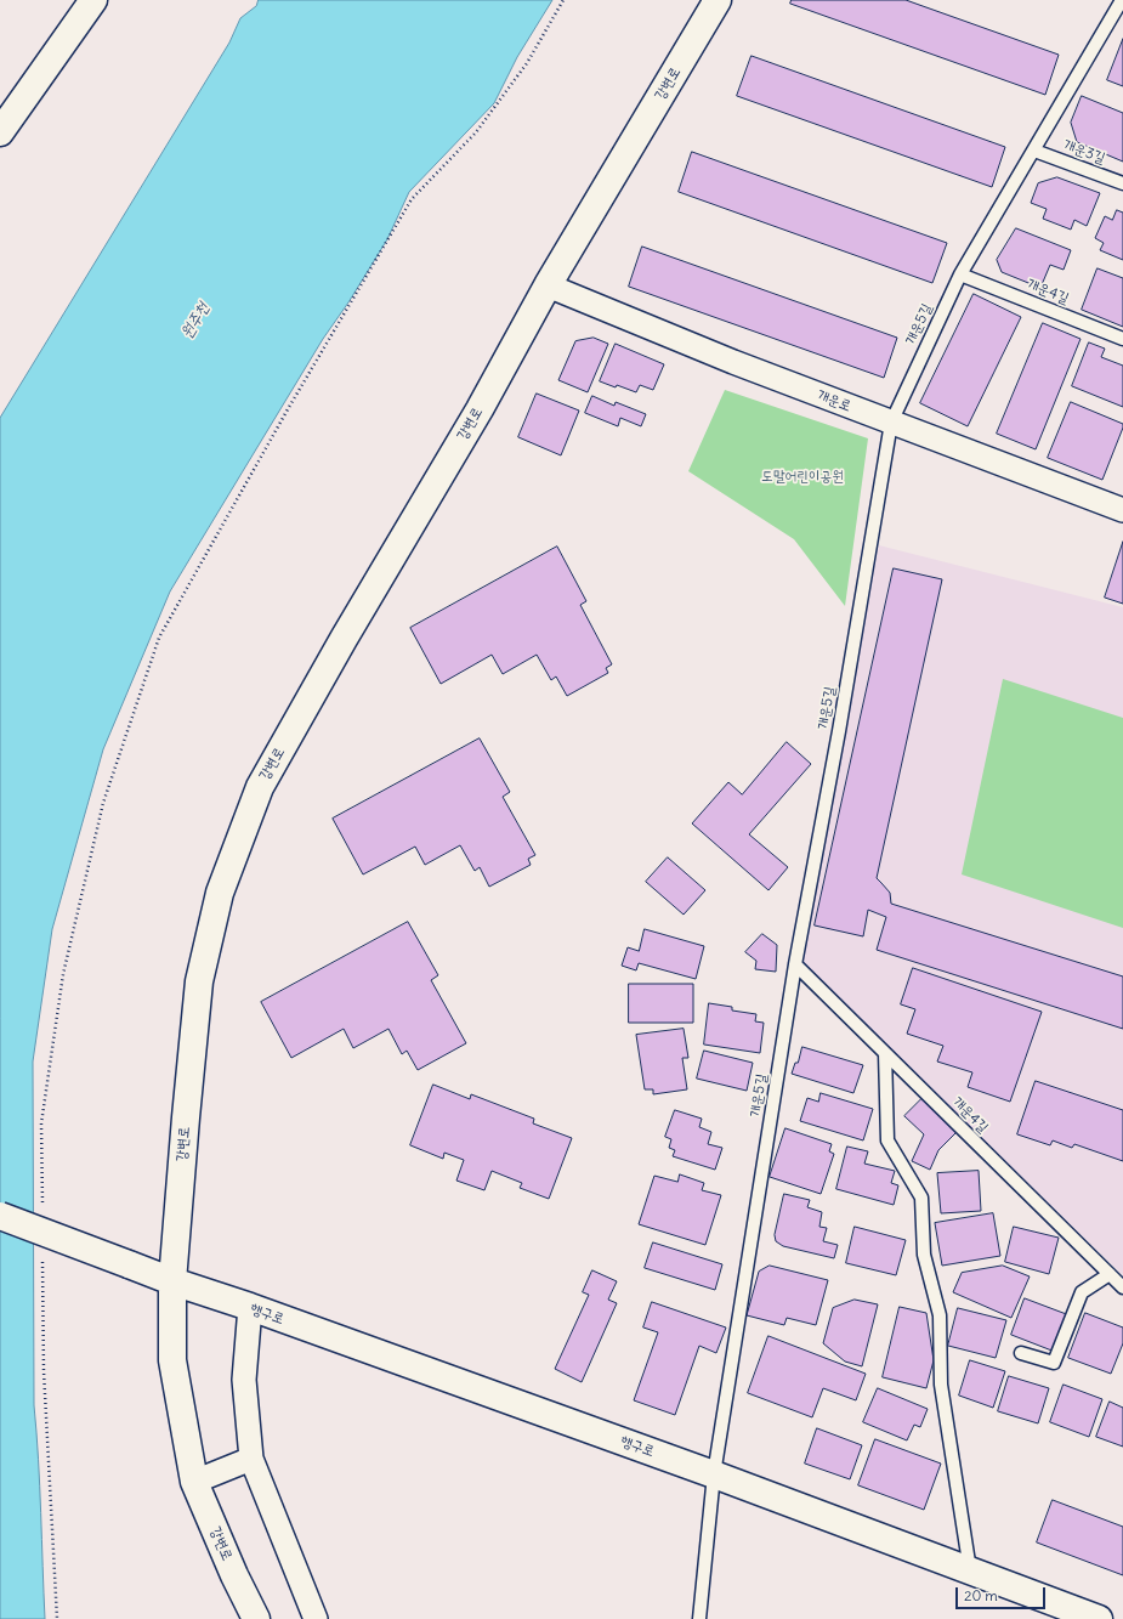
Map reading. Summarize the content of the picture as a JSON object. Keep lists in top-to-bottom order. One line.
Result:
{"streets":{"street":["강변로","개운로","행구로"],"lane":["개운3길","개운4길","개운5길"]},"crossings":[["강변로","개운로"],["강변로","행구로"],["개운3길","개운5길"],["개운4길","개운5길"],["개운5길","개운로"],["개운5길","행구로"]],"water":["원주천"],"parks":["도말어린이공원"],"scale_bar":"20 m"}
